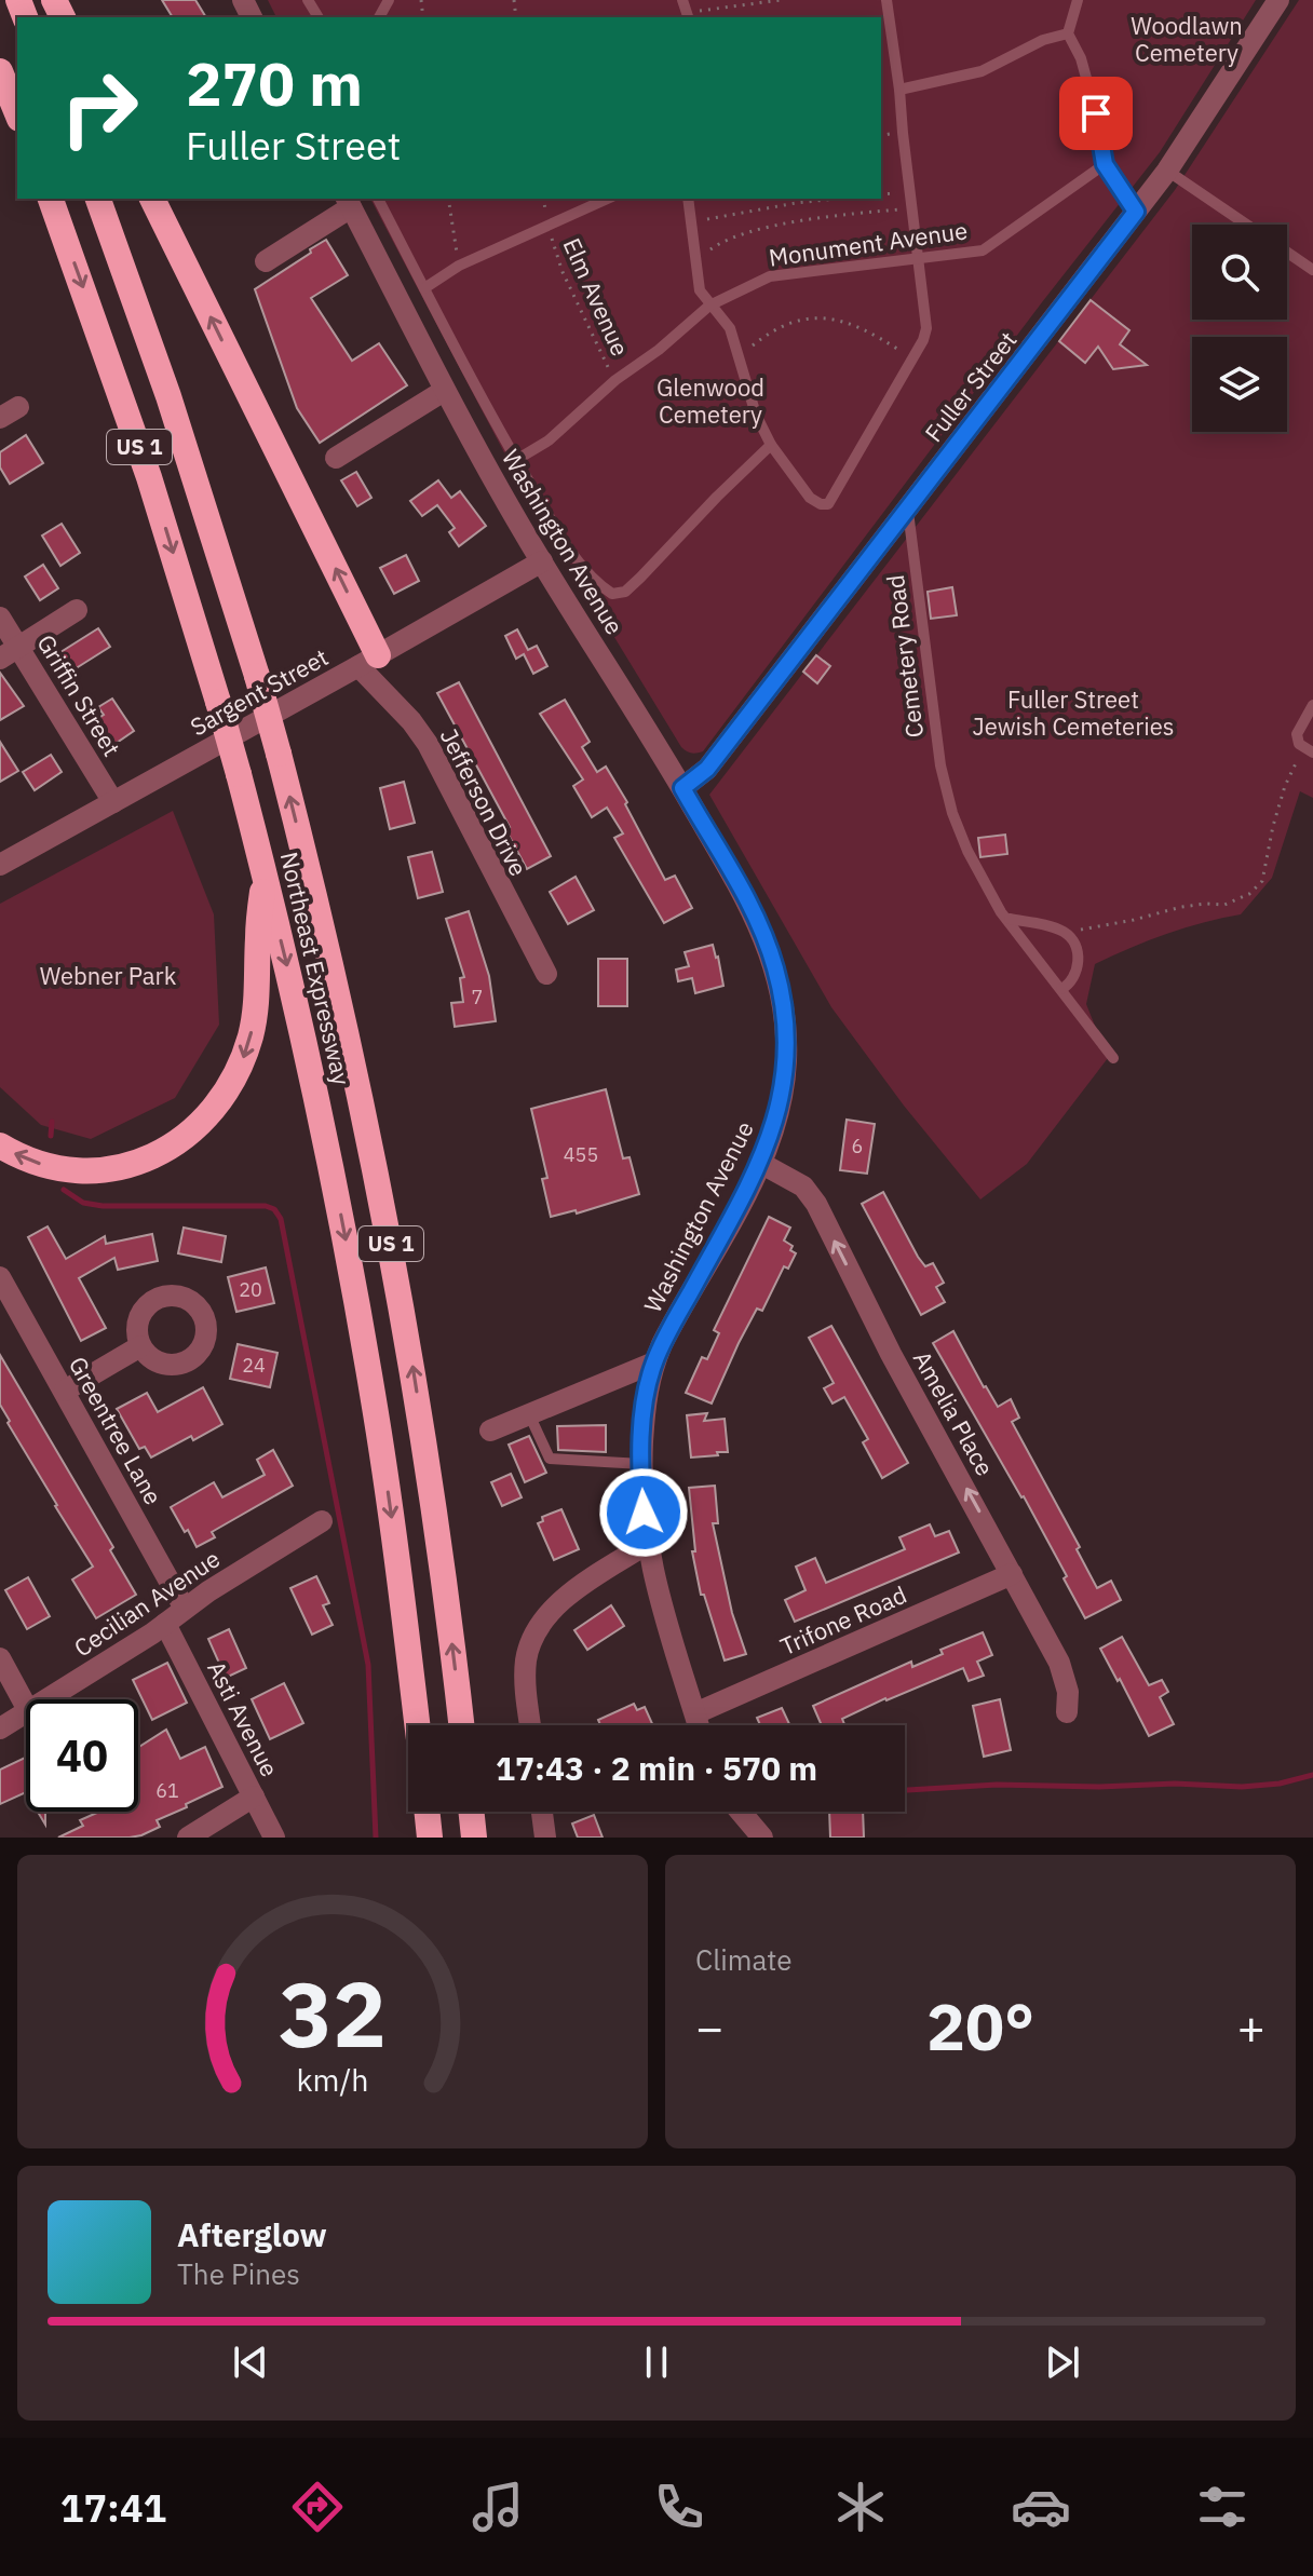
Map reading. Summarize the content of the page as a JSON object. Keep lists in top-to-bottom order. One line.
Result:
{"streets":{"highway":["US 1","Northeast Expressway"],"street":["Fuller Street","Washington Avenue","Sargent Street","Griffin Street","Jefferson Drive","Amelia Place","Greentree Lane","Cecilian Avenue","Trifone Road","Asti Avenue"],"lane":["Monument Avenue","Cemetery Road"],"path":["Elm Avenue"]},"crossings":[["Monument Avenue","Elm Avenue"],["Fuller Street","Washington Avenue"],["Fuller Street","Cemetery Road"],["Washington Avenue","Sargent Street"],["Washington Avenue","Amelia Place"],["Washington Avenue","Trifone Road"],["Sargent Street","Griffin Street"],["Sargent Street","Jefferson Drive"],["Amelia Place","Trifone Road"],["Greentree Lane","Cecilian Avenue"],["Cecilian Avenue","Asti Avenue"]],"one_way":["Amelia Place"],"parks":["Woodlawn Cemetery","Glenwood Cemetery","Fuller Street Jewish Cemeteries","Webner Park"],"house_numbers":["7","6","455","20","24","61"],"page":{"turn":["270 m","Fuller Street"],"limit":"40","trip":"17:43 · 2 min · 570 m","tile":"Climate","heat":["−","20°","+"],"song":["Afterglow","The Pines"],"tabs":"17:41","gauge":["32","km/h"]}}
